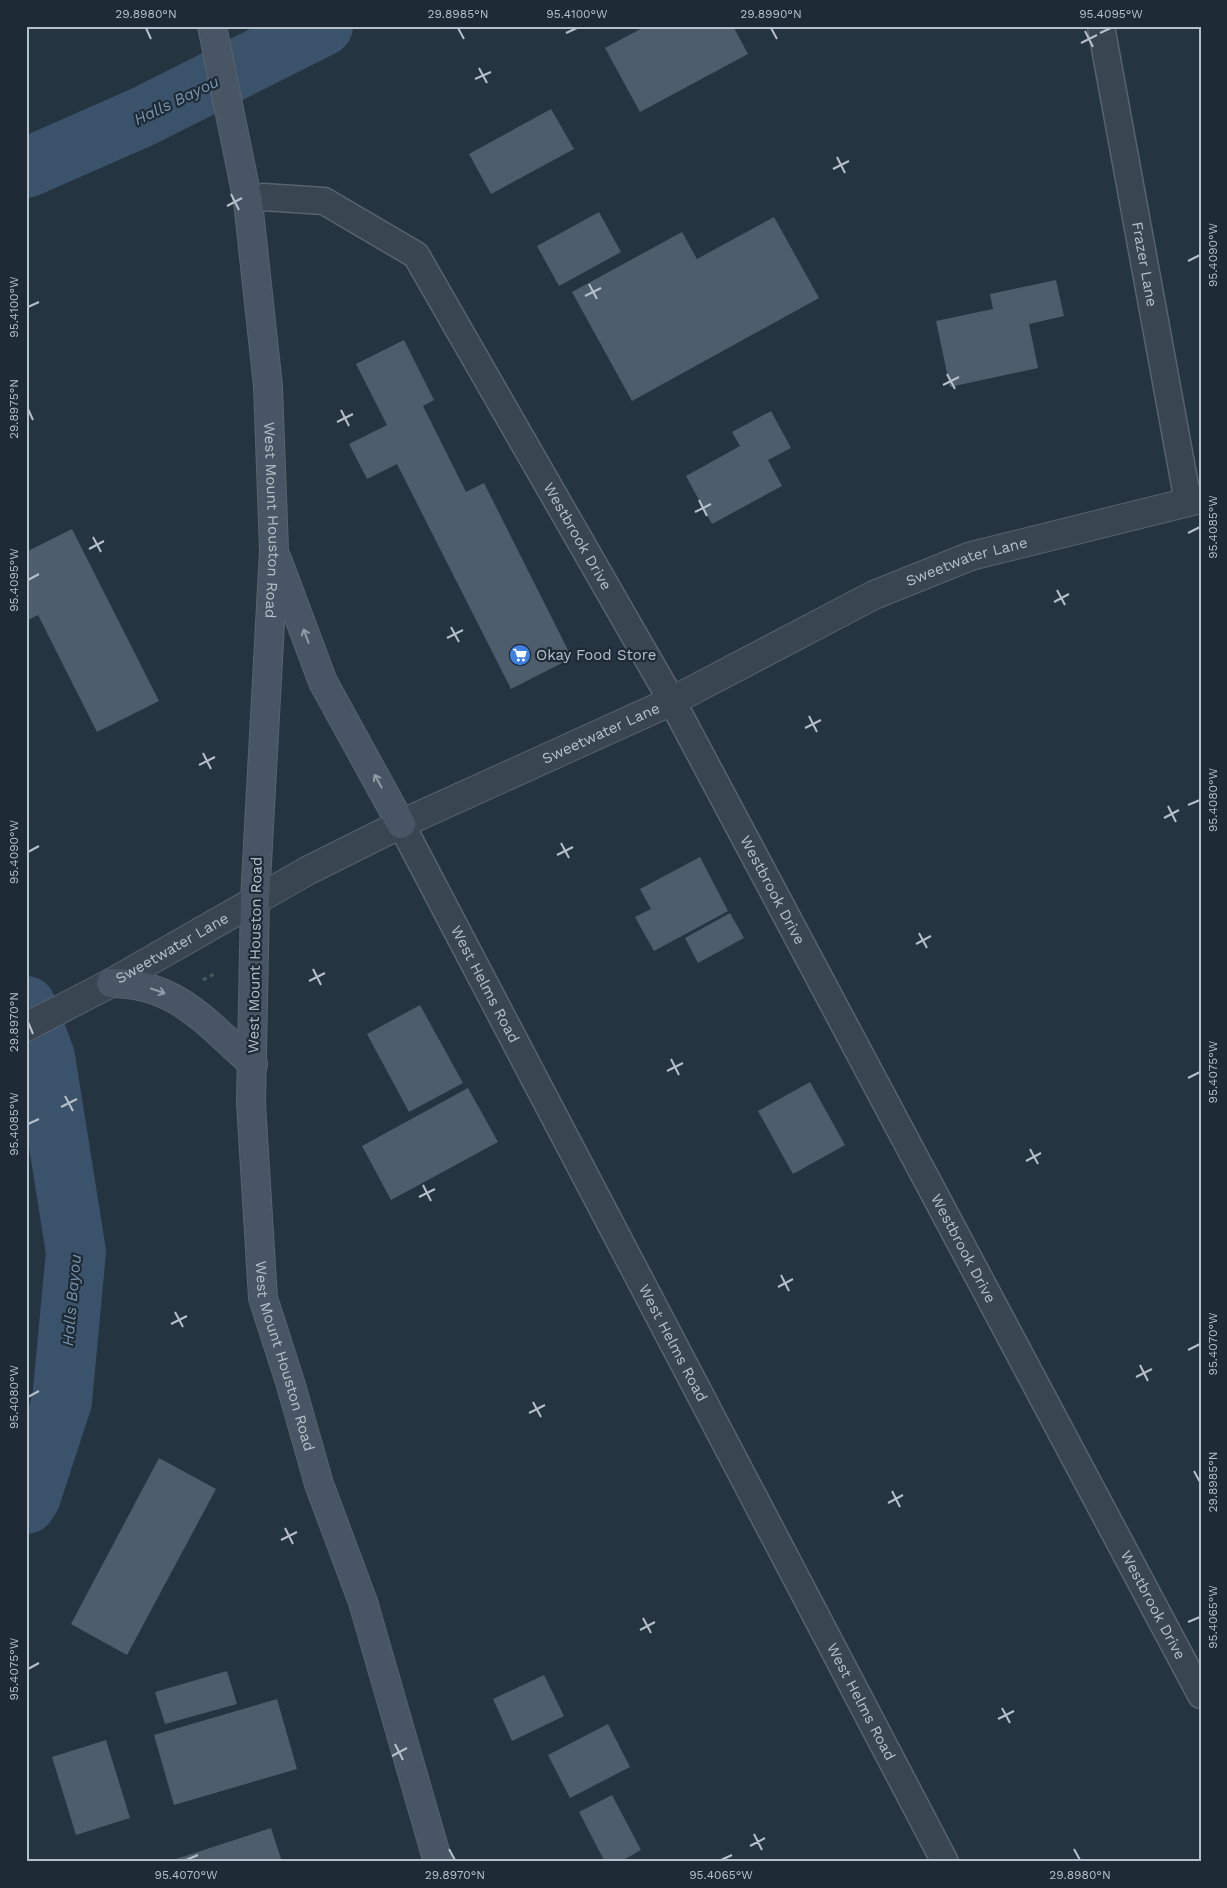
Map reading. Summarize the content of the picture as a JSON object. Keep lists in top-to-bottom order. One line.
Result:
{"streets":{"main road":["West Mount Houston Road"],"street":["Frazer Lane","Westbrook Drive","Sweetwater Lane","West Helms Road"]},"crossings":[["Frazer Lane","Sweetwater Lane"],["West Mount Houston Road","Westbrook Drive"],["West Mount Houston Road","Sweetwater Lane"],["Westbrook Drive","Sweetwater Lane"],["Sweetwater Lane","West Helms Road"]],"water":["Halls Bayou"],"places":{"supermarket":["Okay Food Store"]},"coordinates":["29.8980°N","29.8985°N","95.4100°W","29.8990°N","95.4095°W","95.4090°W","29.8975°N","95.4085°W","95.4080°W","29.8970°N","95.4075°W","95.4070°W","95.4065°W"]}
